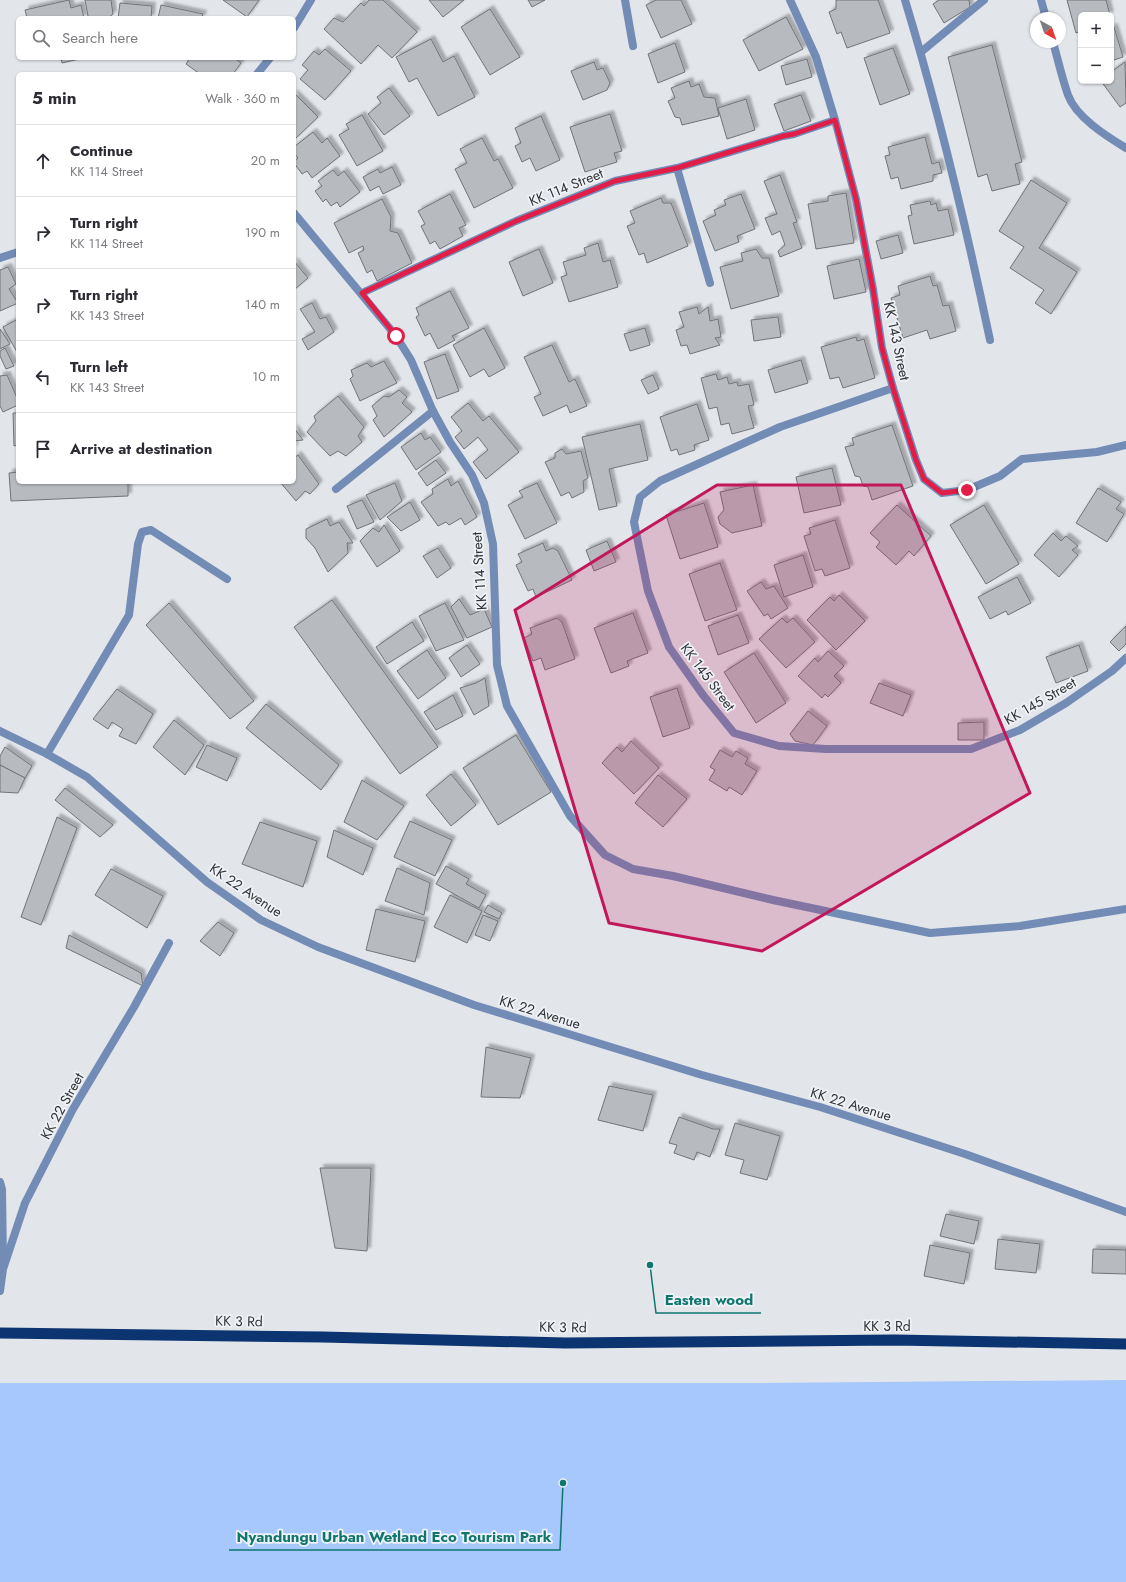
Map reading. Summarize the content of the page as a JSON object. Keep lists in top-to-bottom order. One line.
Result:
{"streets":{"highway":["KK 3 Rd"],"street":["KK 114 Street","KK 143 Street","KK 145 Street","KK 22 Avenue","KK 22 Street"]},"crossings":[["KK 114 Street","KK 143 Street"],["KK 143 Street","KK 145 Street"]],"places":["Easten wood","Nyandungu Urban Wetland Eco Tourism Park"],"north":"bottom right","page":{"map_buttons":["+","−"],"search":"Search here","heading":["5 min","Walk · 360 m"],"list":[["Continue","KK 114 Street","20 m"],["Turn right","KK 114 Street","190 m"],["Turn right","KK 143 Street","140 m"],["Turn left","KK 143 Street","10 m"],"Arrive at destination"]}}
